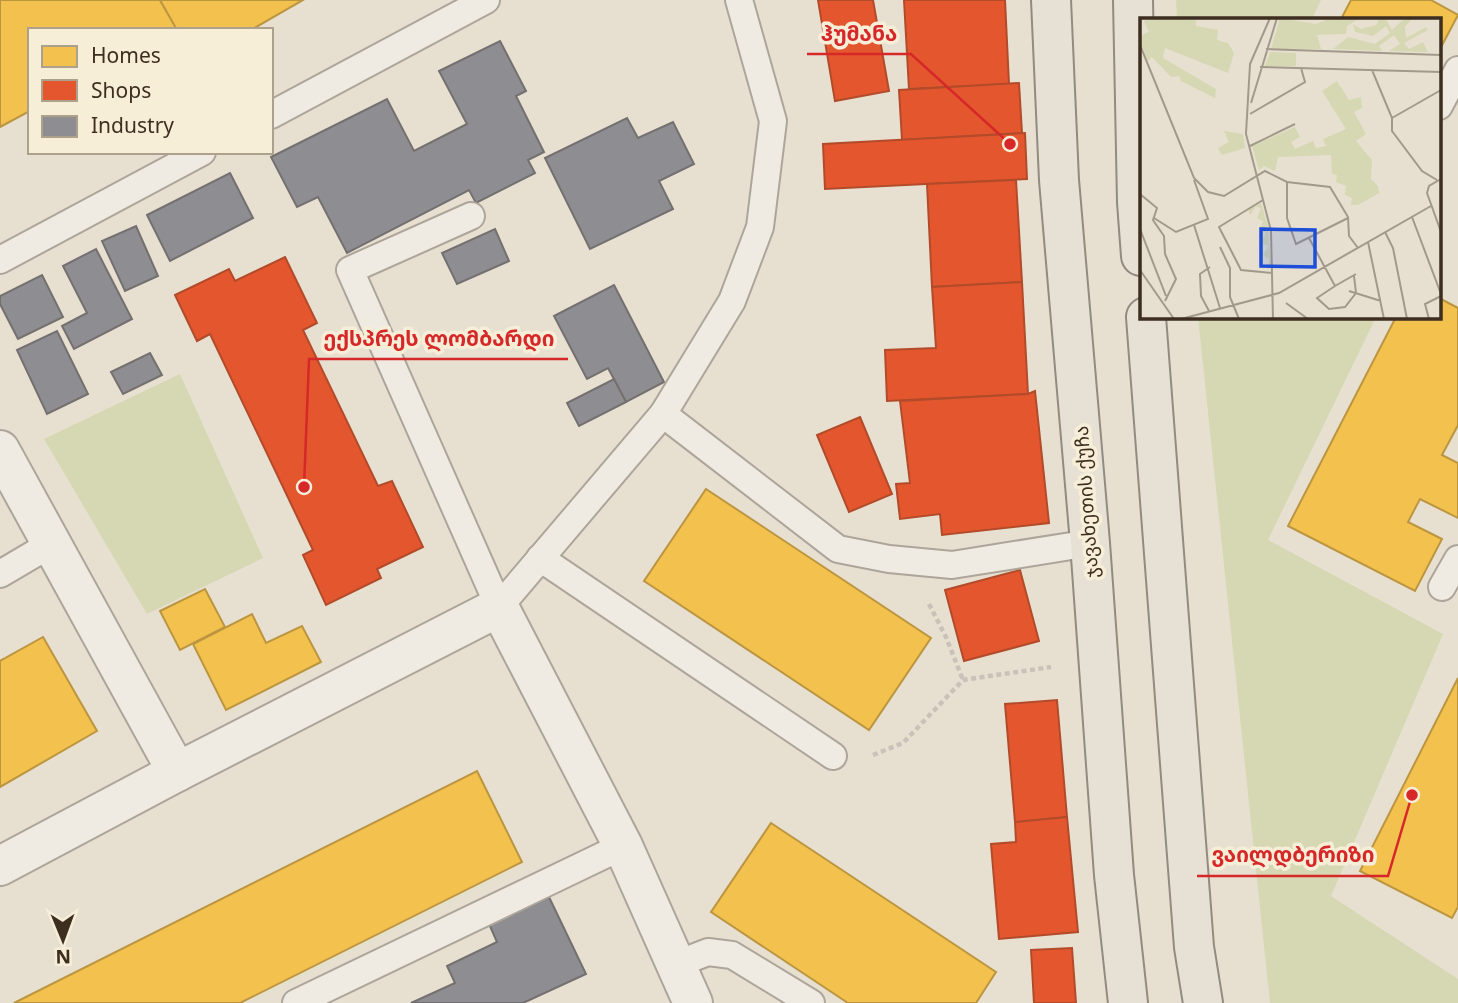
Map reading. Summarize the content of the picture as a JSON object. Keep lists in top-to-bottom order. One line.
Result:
{"streets":{"main road":["ჯავახეთის ქუჩა"]},"places":["ჰუმანა","ექსპრეს ლომბარდი","ვაილდბერიზი"],"legend":["Homes","Shops","Industry"],"north":"bottom"}
